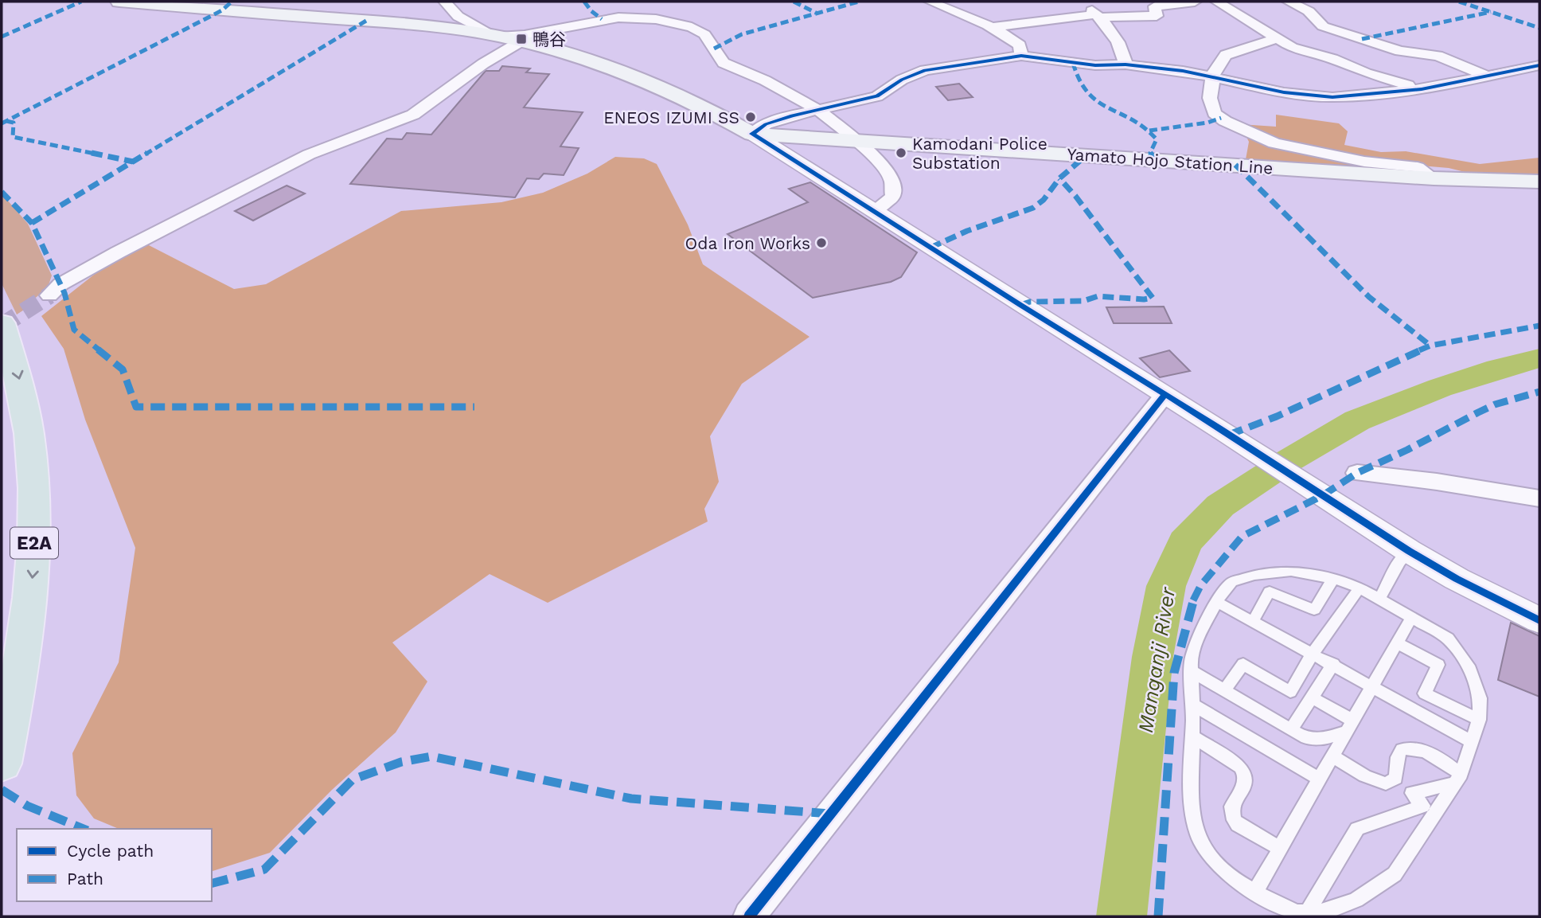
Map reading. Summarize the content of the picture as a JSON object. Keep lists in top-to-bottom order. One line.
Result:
{"streets":{"highway":["E2A"],"main road":["Yamato Hojo Station Line"]},"water":["Manganji River"],"places":{"transit":["鴨谷"],"other":["ENEOS IZUMI SS","Kamodani Police Substation","Oda Iron Works"]},"legend":["Cycle path","Path"]}
